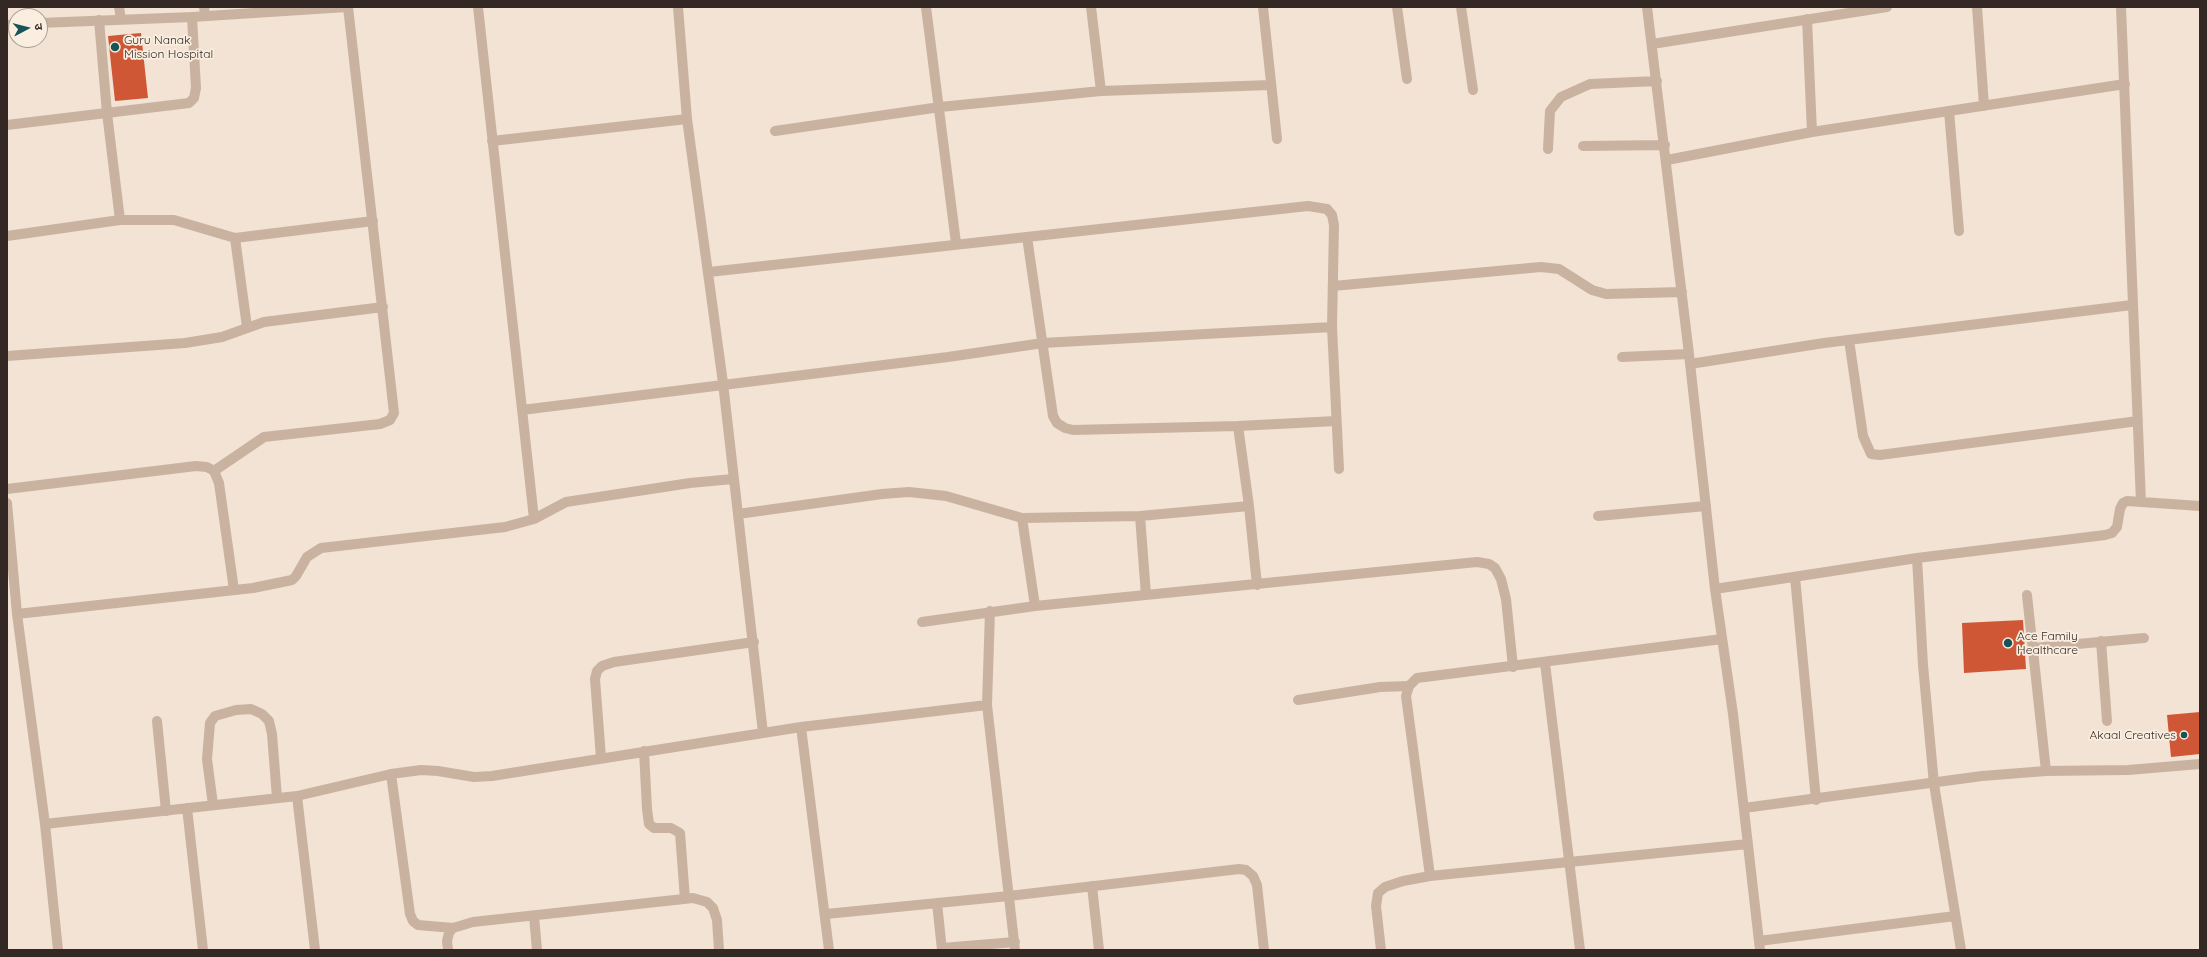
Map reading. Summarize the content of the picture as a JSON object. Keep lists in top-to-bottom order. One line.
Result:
{"places":["Guru Nanak Mission Hospital","Ace Family Healthcare","Akaal Creatives"],"north":"right"}
